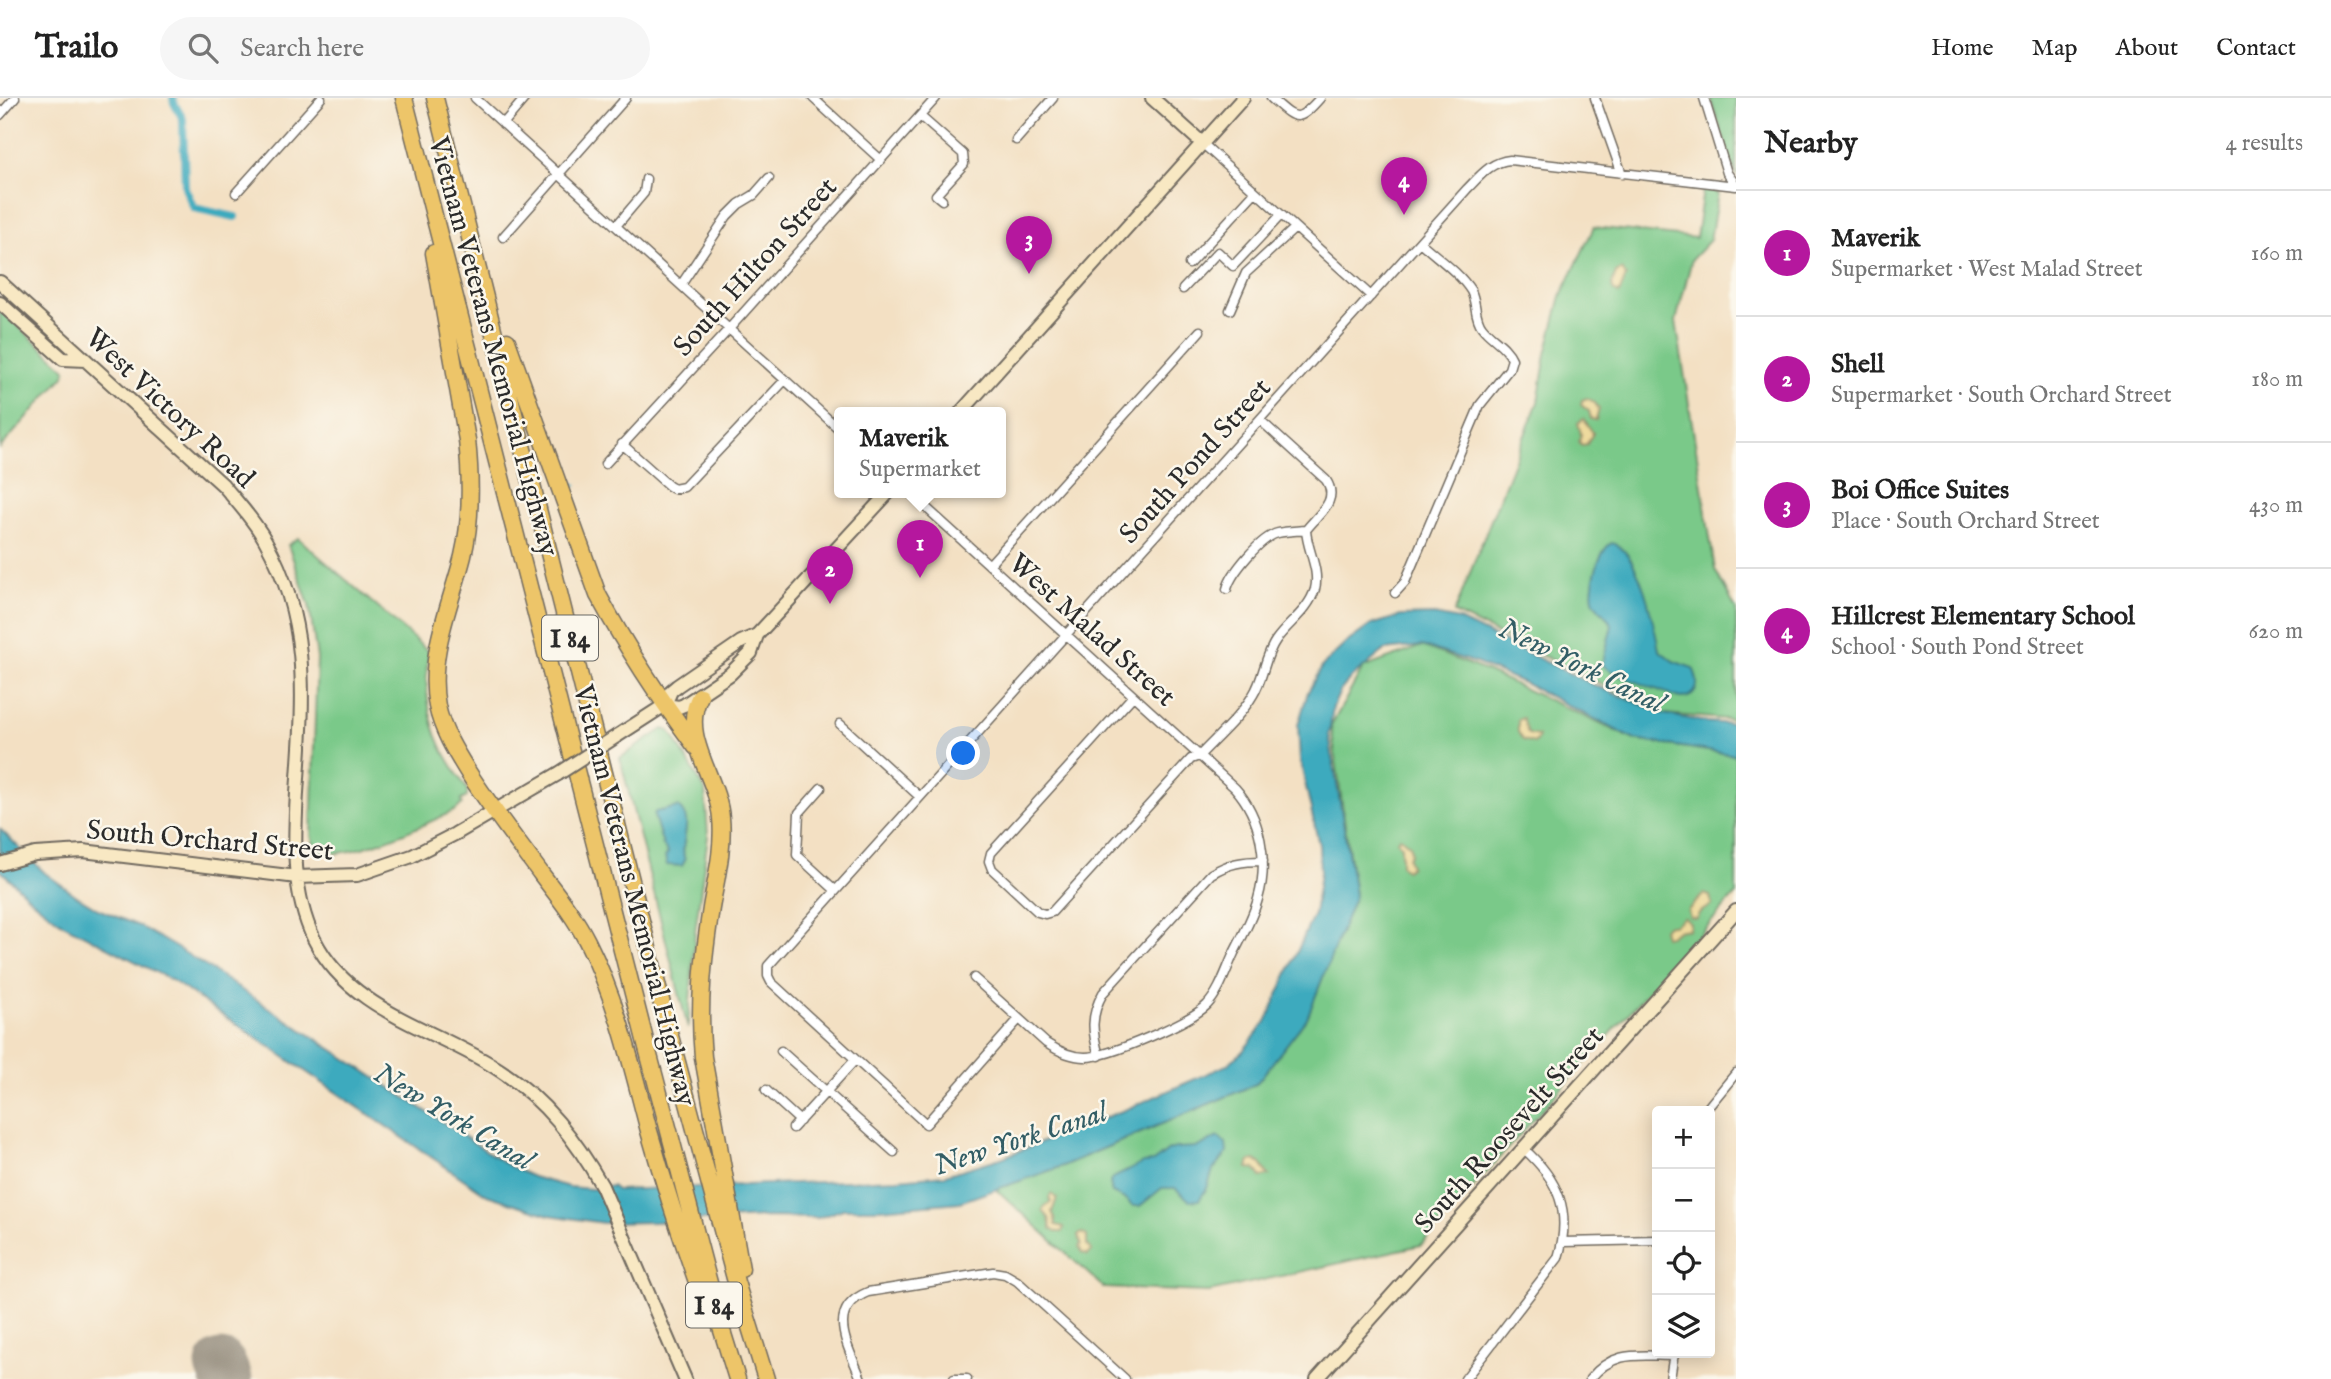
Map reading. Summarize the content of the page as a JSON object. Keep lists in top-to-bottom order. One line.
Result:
{"streets":{"highway":["Vietnam Veterans Memorial Highway","I 84"],"main road":["West Victory Road","South Orchard Street","South Roosevelt Street"],"street":["South Hilton Street","South Pond Street","West Malad Street"]},"crossings":[["Vietnam Veterans Memorial Highway","I 84"],["West Victory Road","South Orchard Street"],["South Pond Street","West Malad Street"]],"water":["New York Canal"],"page":{"header":"Trailo","search":"Search here","nav":["Home","Map","About","Contact"],"heading":["Nearby","4 results"],"pins":["4","3","1","2"],"list":[{"mark":"1","name":"Maverik","note":"Supermarket · West Malad Street","value":"160 m"},{"mark":"2","name":"Shell","note":"Supermarket · South Orchard Street","value":"180 m"},{"mark":"3","name":"Boi Office Suites","note":"Place · South Orchard Street","value":"430 m"},{"mark":"4","name":"Hillcrest Elementary School","note":"School · South Pond Street","value":"620 m"}],"popup":["Maverik","Supermarket"],"map_buttons":["+","−"]}}
